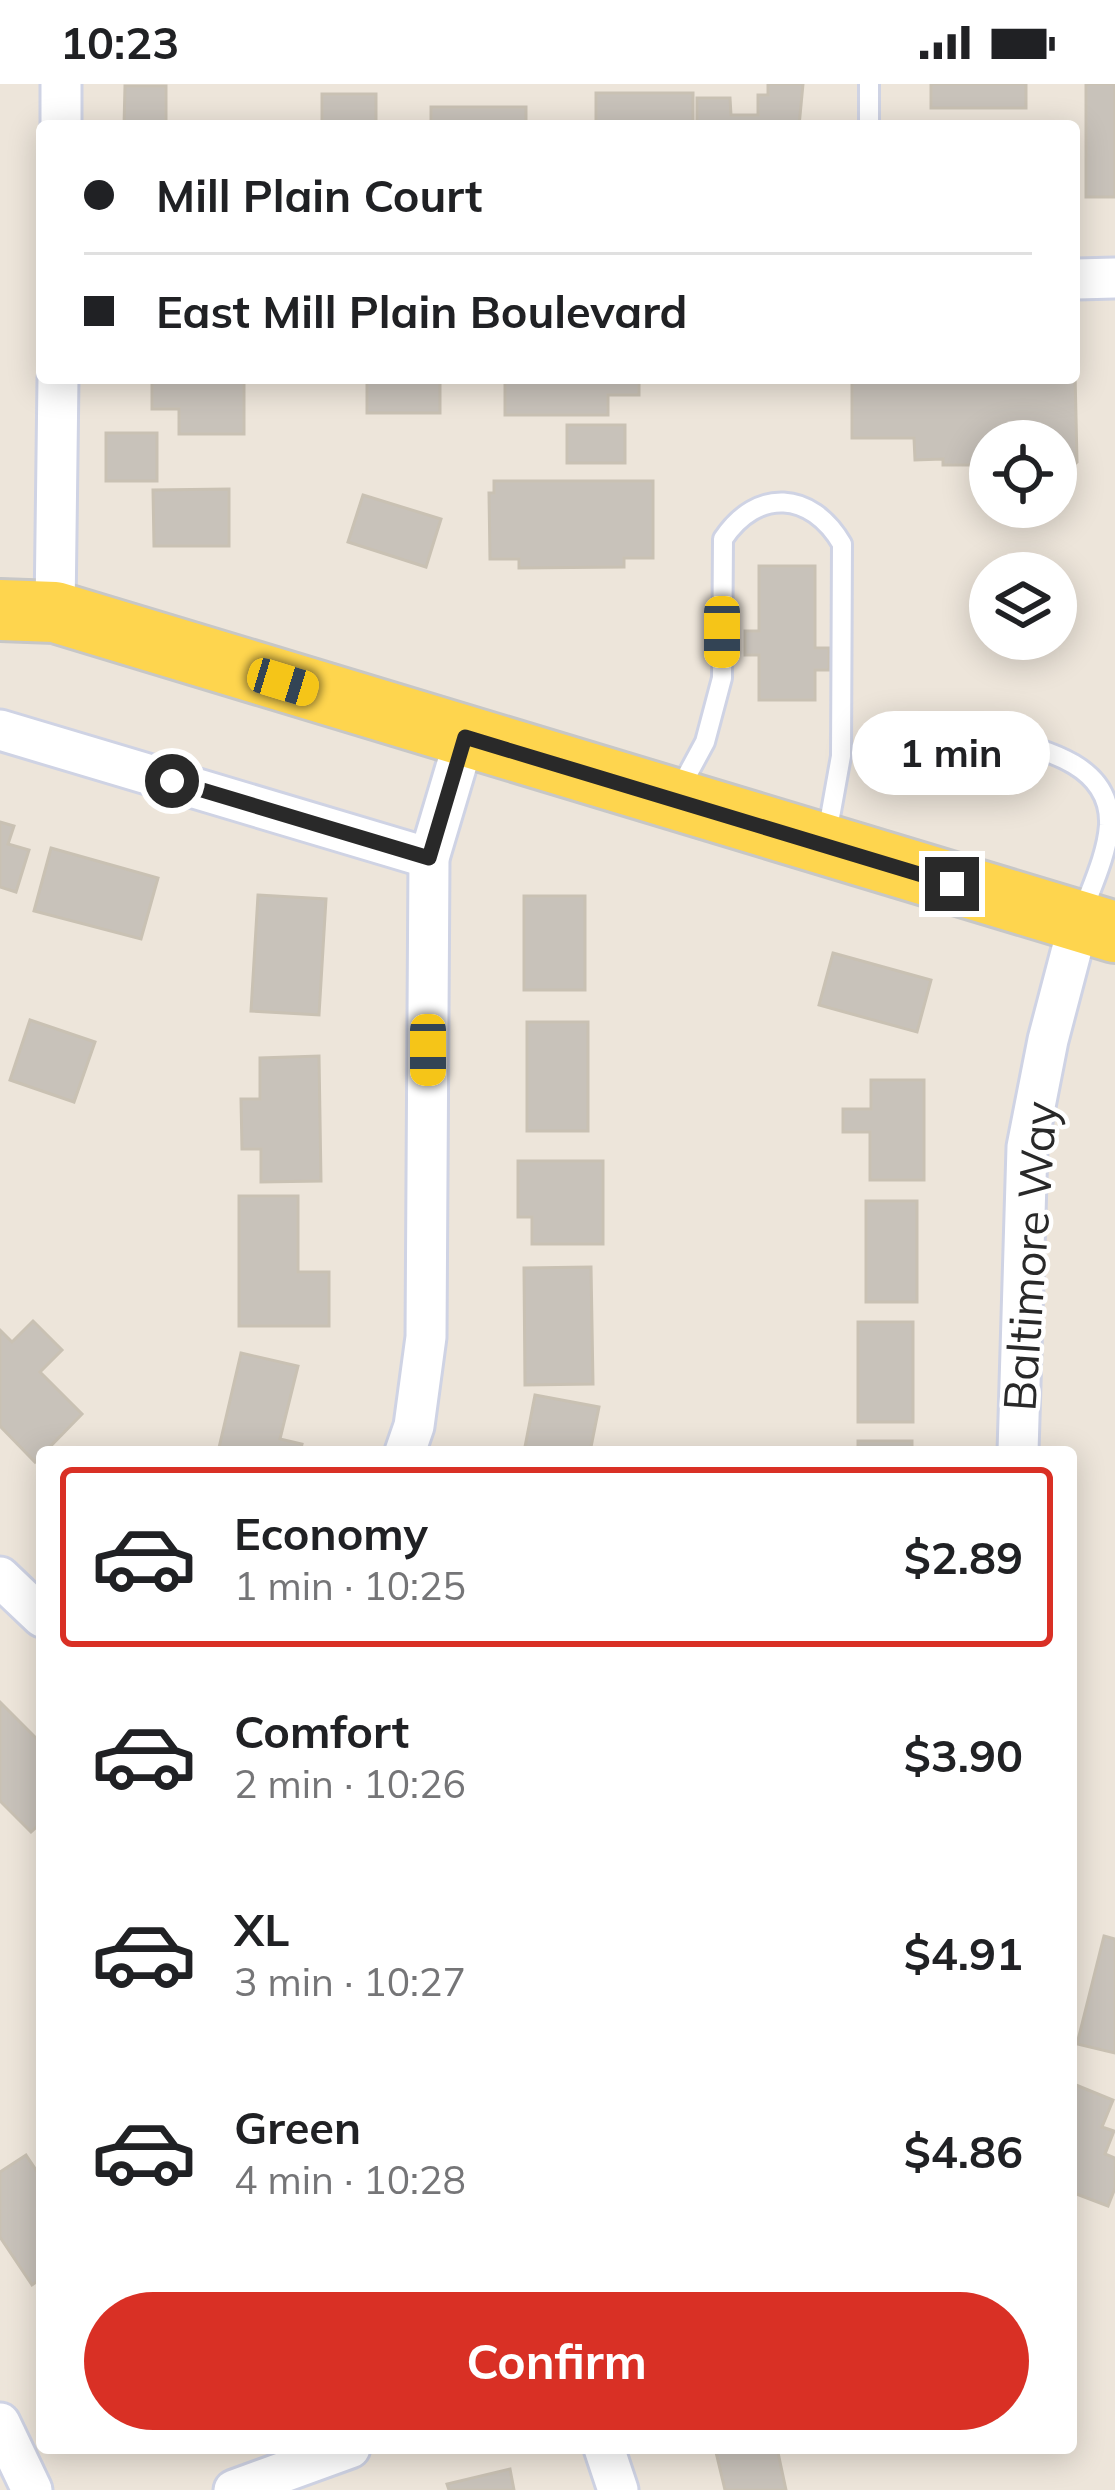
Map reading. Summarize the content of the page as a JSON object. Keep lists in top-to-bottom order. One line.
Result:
{"streets":{"street":["Baltimore Way"]},"page":{"status":"10:23","banner":["Mill Plain Court","East Mill Plain Boulevard"],"bubble":"1 min","list":[{"name":"Economy","note":"1 min · 10:25","value":"$2.89"},{"name":"Comfort","note":"2 min · 10:26","value":"$3.90"},{"name":"XL","note":"3 min · 10:27","value":"$4.91"},{"name":"Green","note":"4 min · 10:28","value":"$4.86"}],"buttons":"Confirm"}}
